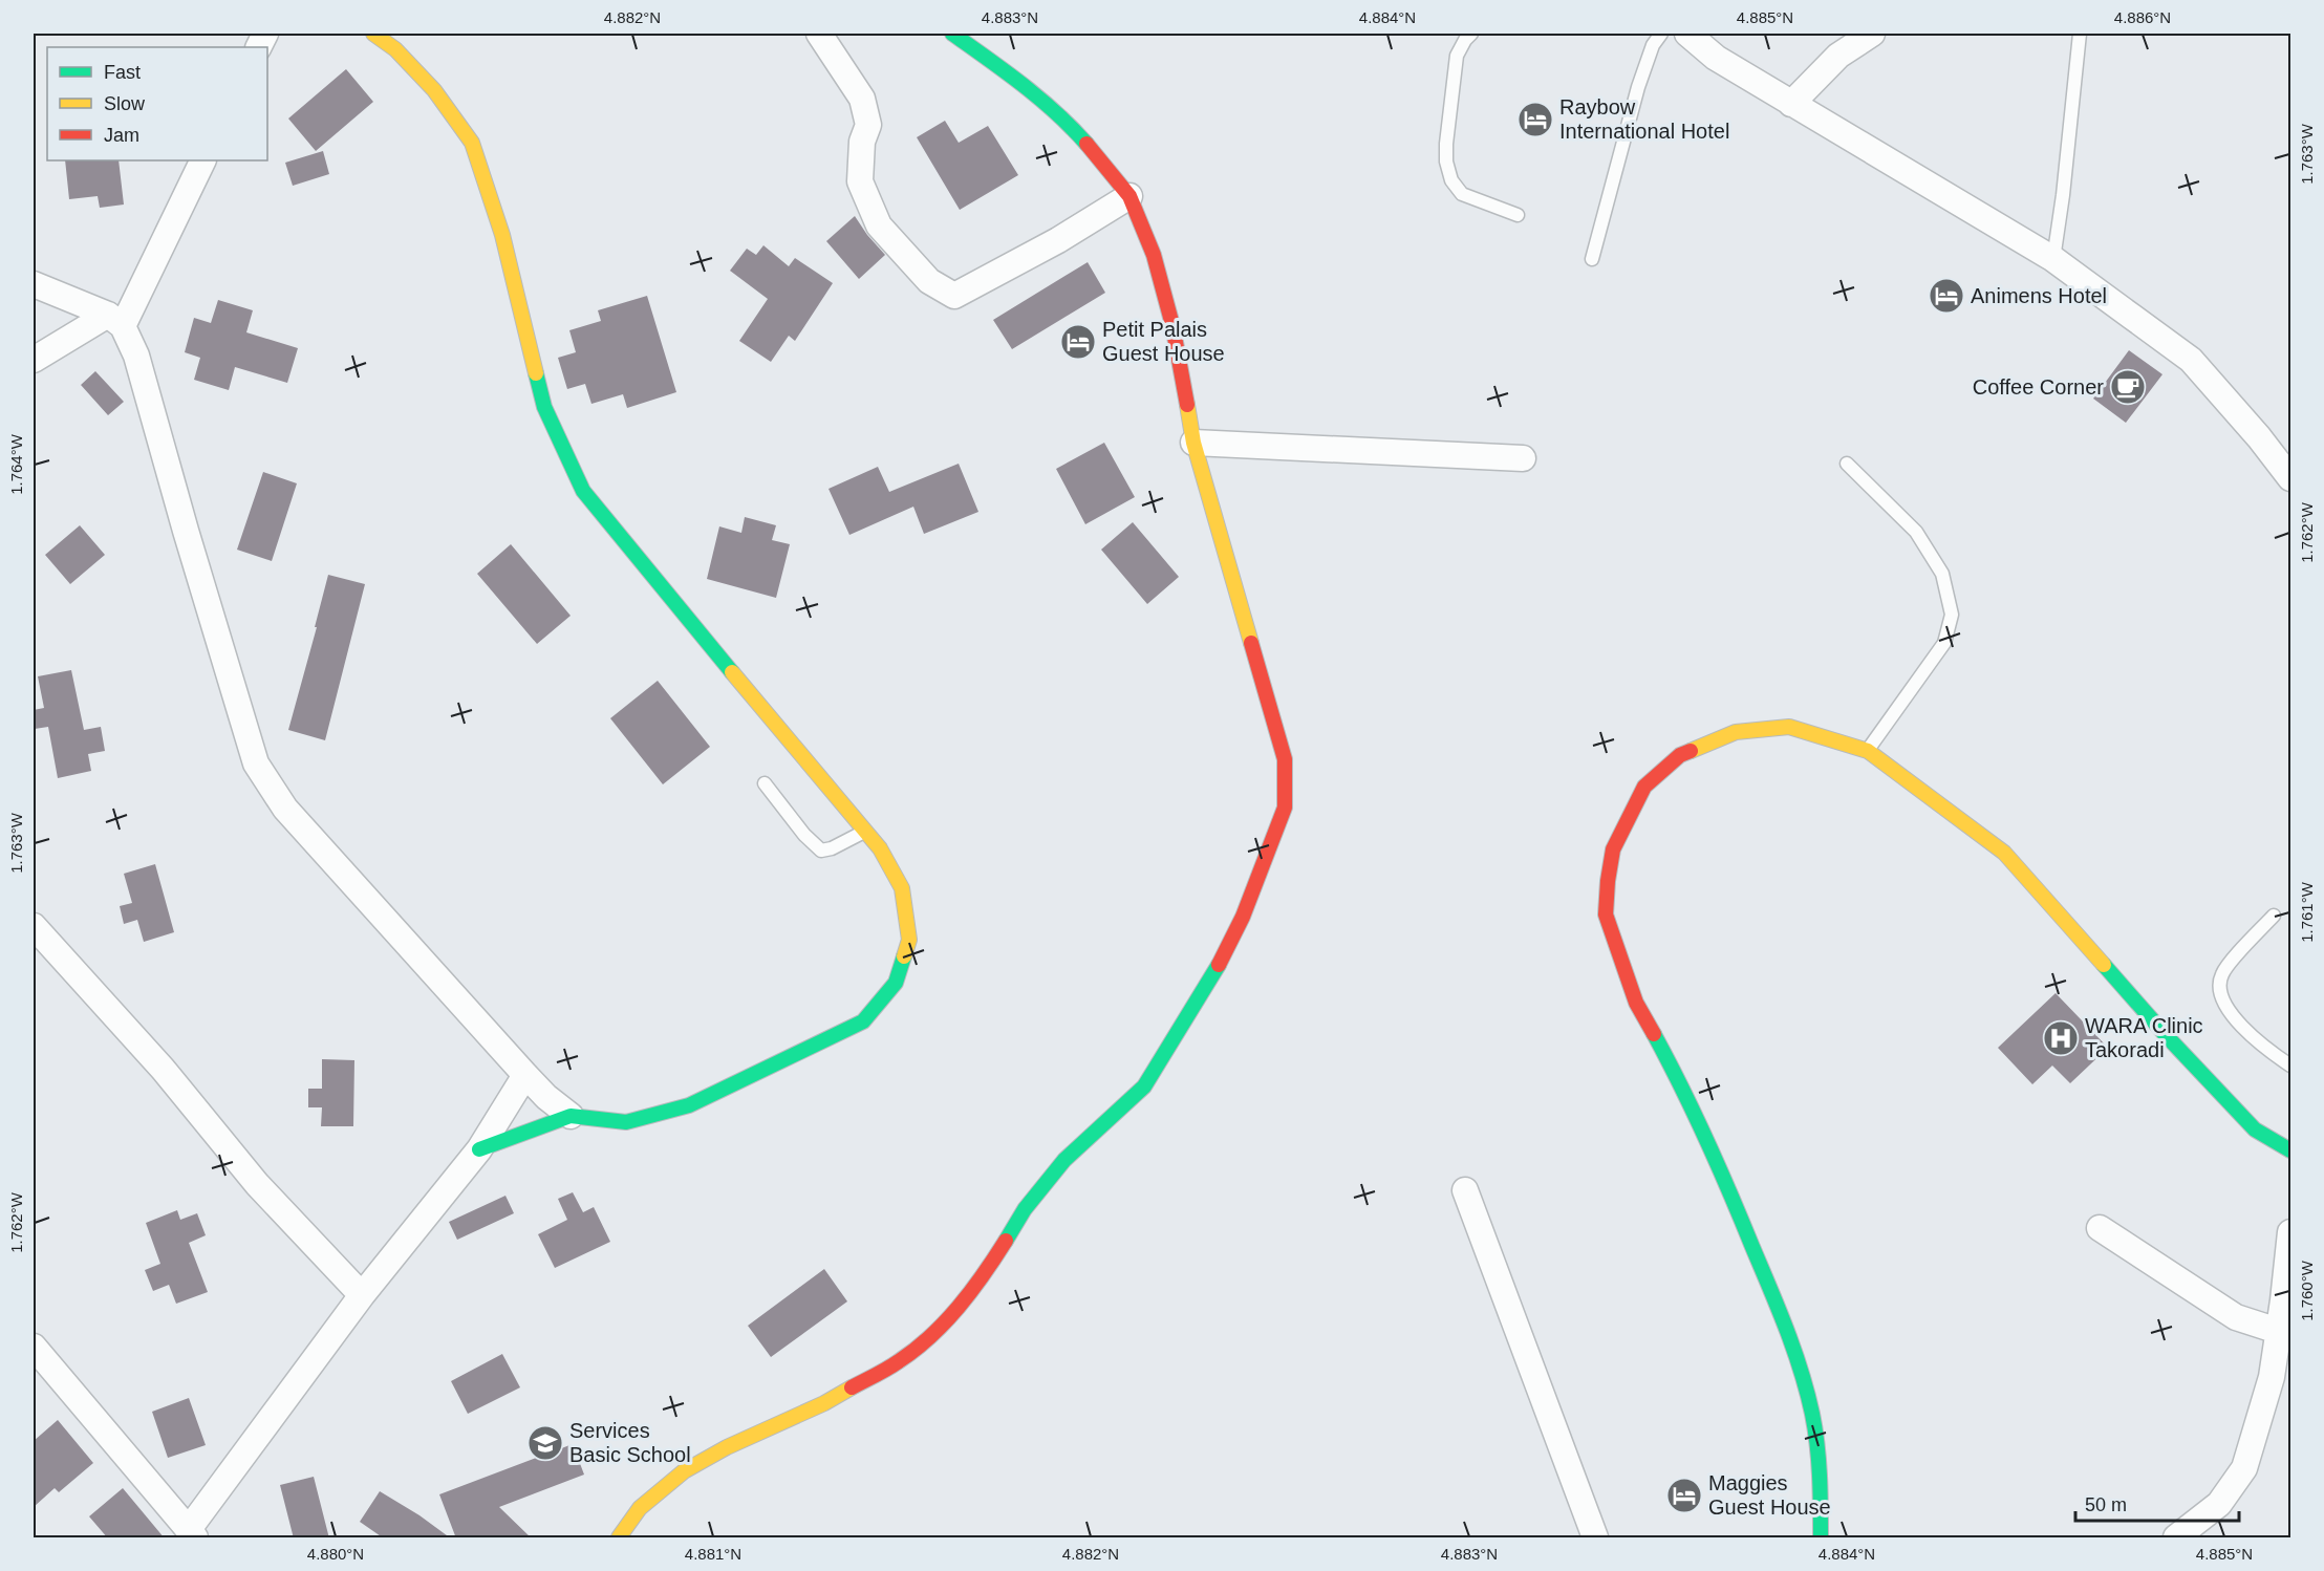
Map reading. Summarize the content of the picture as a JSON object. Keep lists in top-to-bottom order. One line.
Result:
{"places":{"hotel":["Raybow International Hotel","Animens Hotel","Petit Palais Guest House","Maggies Guest House"],"cafe":["Coffee Corner"],"hospital":["WARA Clinic Takoradi"],"school or university":["Services Basic School"]},"legend":["Fast","Slow","Jam"],"scale_bar":"50 m","coordinates":["4.882°N","4.883°N","4.884°N","4.885°N","4.886°N","1.763°W","1.764°W","1.762°W","1.761°W","1.760°W","4.880°N","4.881°N"]}
